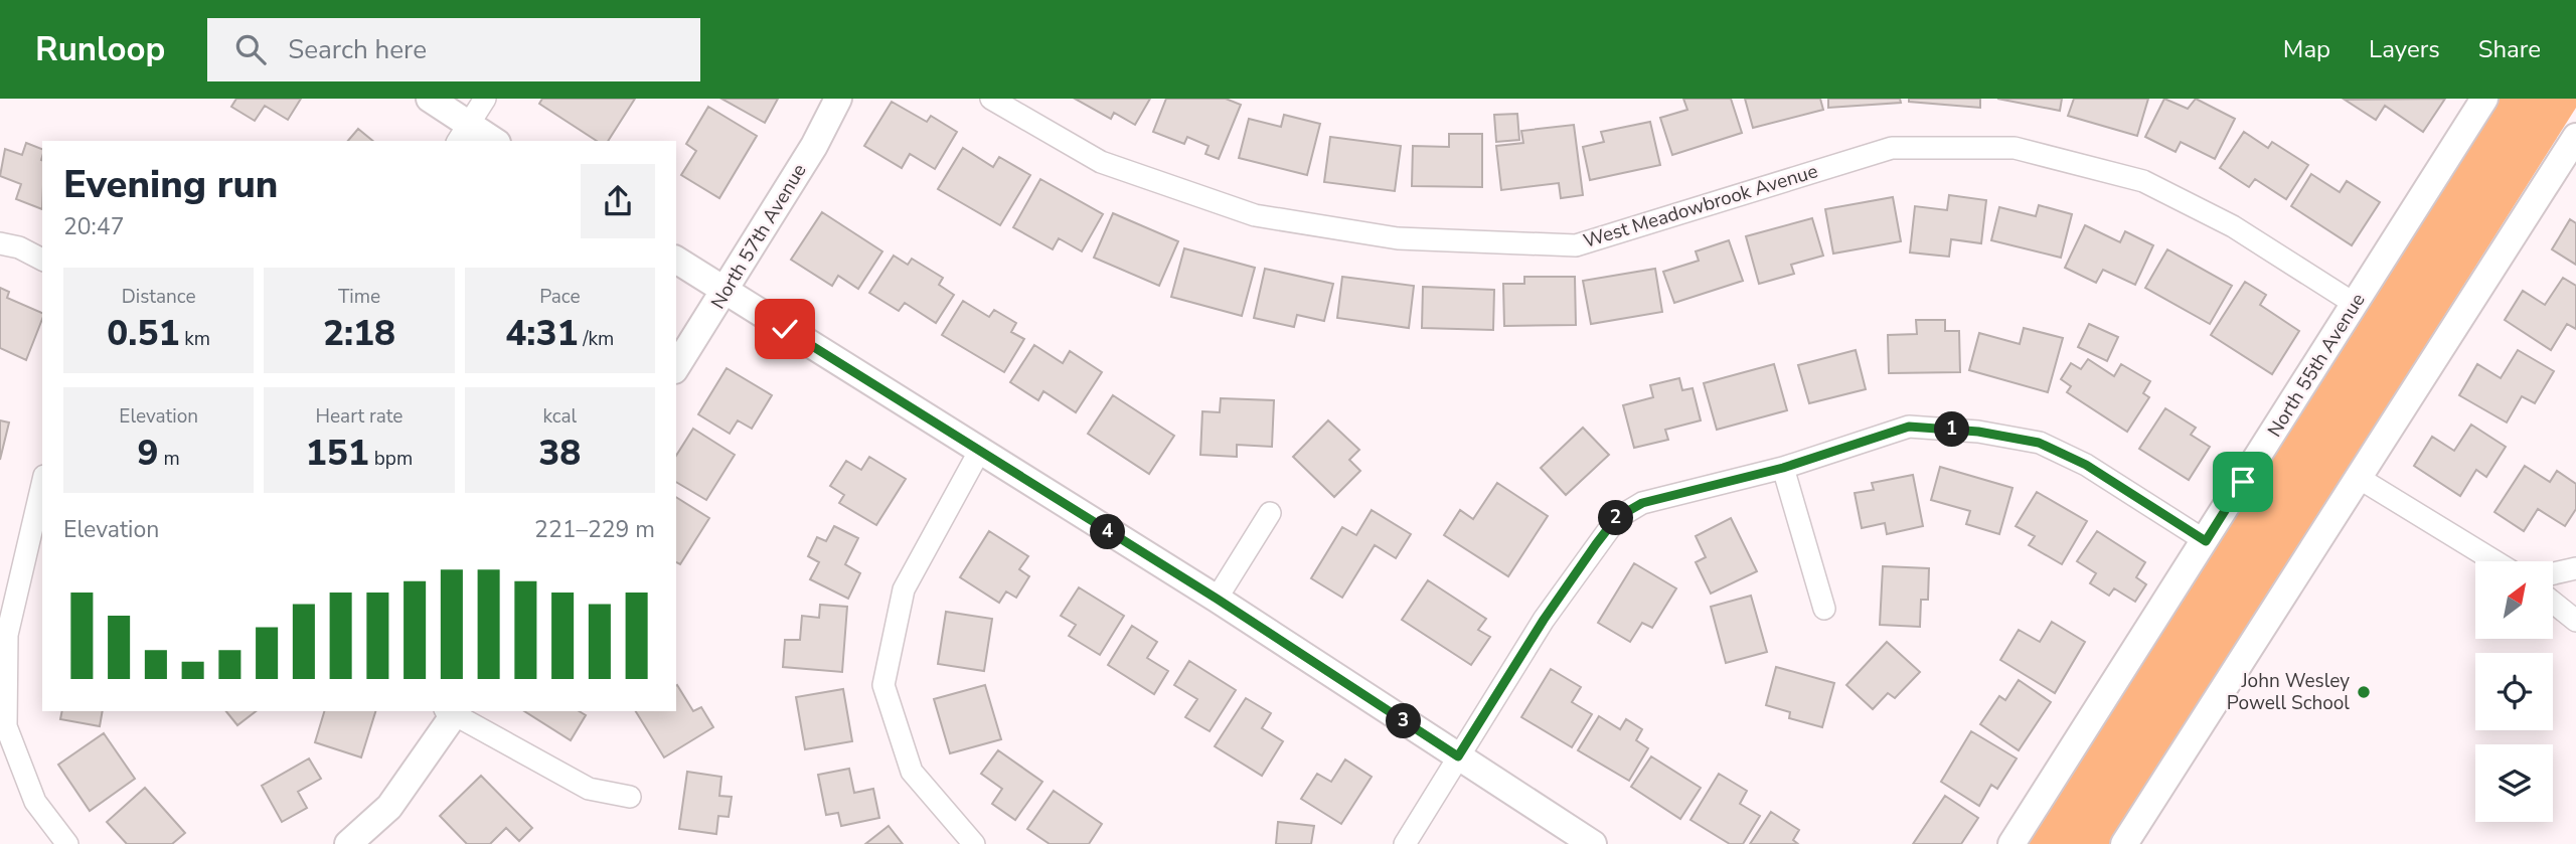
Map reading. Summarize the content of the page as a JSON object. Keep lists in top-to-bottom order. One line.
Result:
{"streets":{"street":["West Meadowbrook Avenue","North 57th Avenue","North 55th Avenue"]},"crossings":[["West Meadowbrook Avenue","North 55th Avenue"]],"places":["John Wesley Powell School"],"north":"top right","page":{"header":"Runloop","search":"Search here","nav":["Map","Layers","Share"],"heading":["Evening run","20:47"],"stats":[["Distance","0.51 km"],["Time","2:18"],["Pace","4:31 /km"],["Elevation","9 m"],["Heart rate","151 bpm"],["kcal","38"]],"pins":["1","2","4","3"],"chart":["Elevation","221–229 m"]}}
